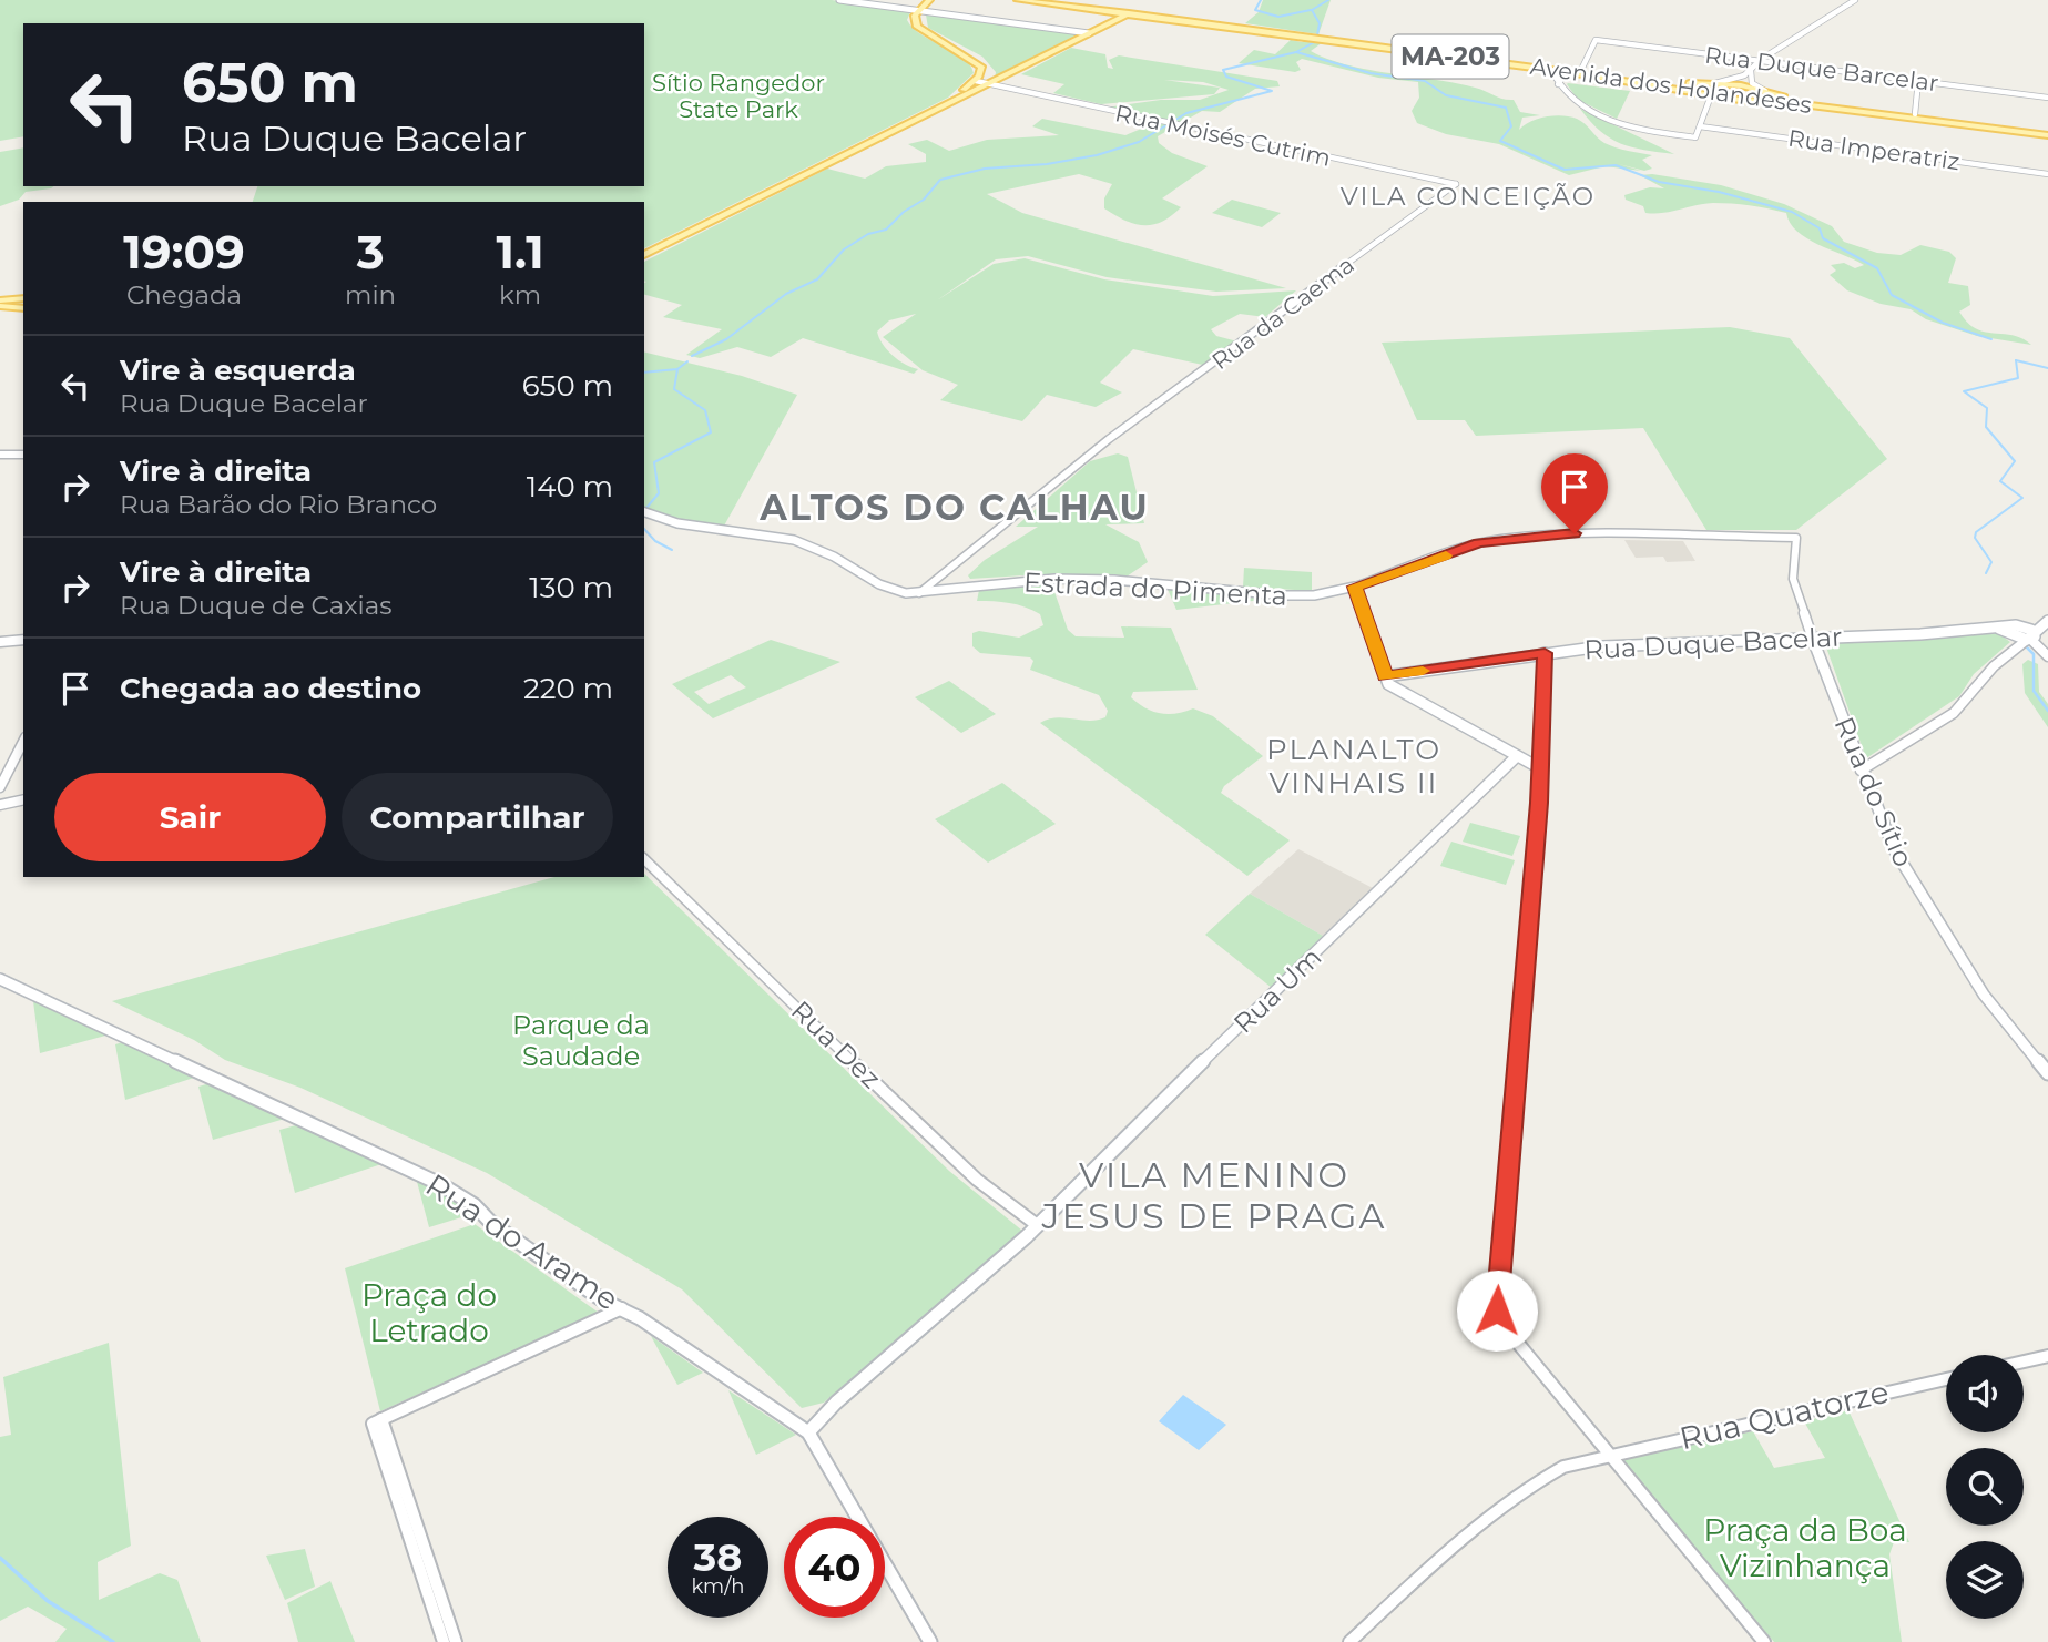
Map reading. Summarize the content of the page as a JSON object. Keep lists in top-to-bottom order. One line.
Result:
{"streets":{"main road":["MA-203","Avenida dos Holandeses","Estrada do Pimenta","Rua Duque Bacelar","Rua do Sítio","Rua Um","Rua do Arame"],"street":["Rua Duque Barcelar","Rua Moisés Cutrim","Rua Imperatriz","Rua da Caema","Rua Dez","Rua Quatorze"]},"crossings":[["Rua Duque Barcelar","Avenida dos Holandeses"],["Rua Moisés Cutrim","Rua da Caema"],["Rua da Caema","Estrada do Pimenta"],["Rua Duque Bacelar","Rua do Sítio"],["Rua Um","Rua Dez"],["Rua Um","Rua do Arame"]],"districts":["VILA CONCEIÇÃO","ALTOS DO CALHAU","PLANALTO VINHAIS II","VILA MENINO JESUS DE PRAGA"],"parks":["Sítio Rangedor State Park","Parque da Saudade","Praça do Letrado","Praça da Boa Vizinhança"],"page":{"turn":["650 m","Rua Duque Bacelar"],"eta":["19:09","Chegada","3","min","1.1","km"],"list":[{"name":"Vire à esquerda","note":"Rua Duque Bacelar","value":"650 m"},{"name":"Vire à direita","note":"Rua Barão do Rio Branco","value":"140 m"},{"name":"Vire à direita","note":"Rua Duque de Caxias","value":"130 m"},{"name":"Chegada ao destino","value":"220 m"}],"buttons":["Sair","Compartilhar"],"speed":"38 km/h","limit":"40"}}
